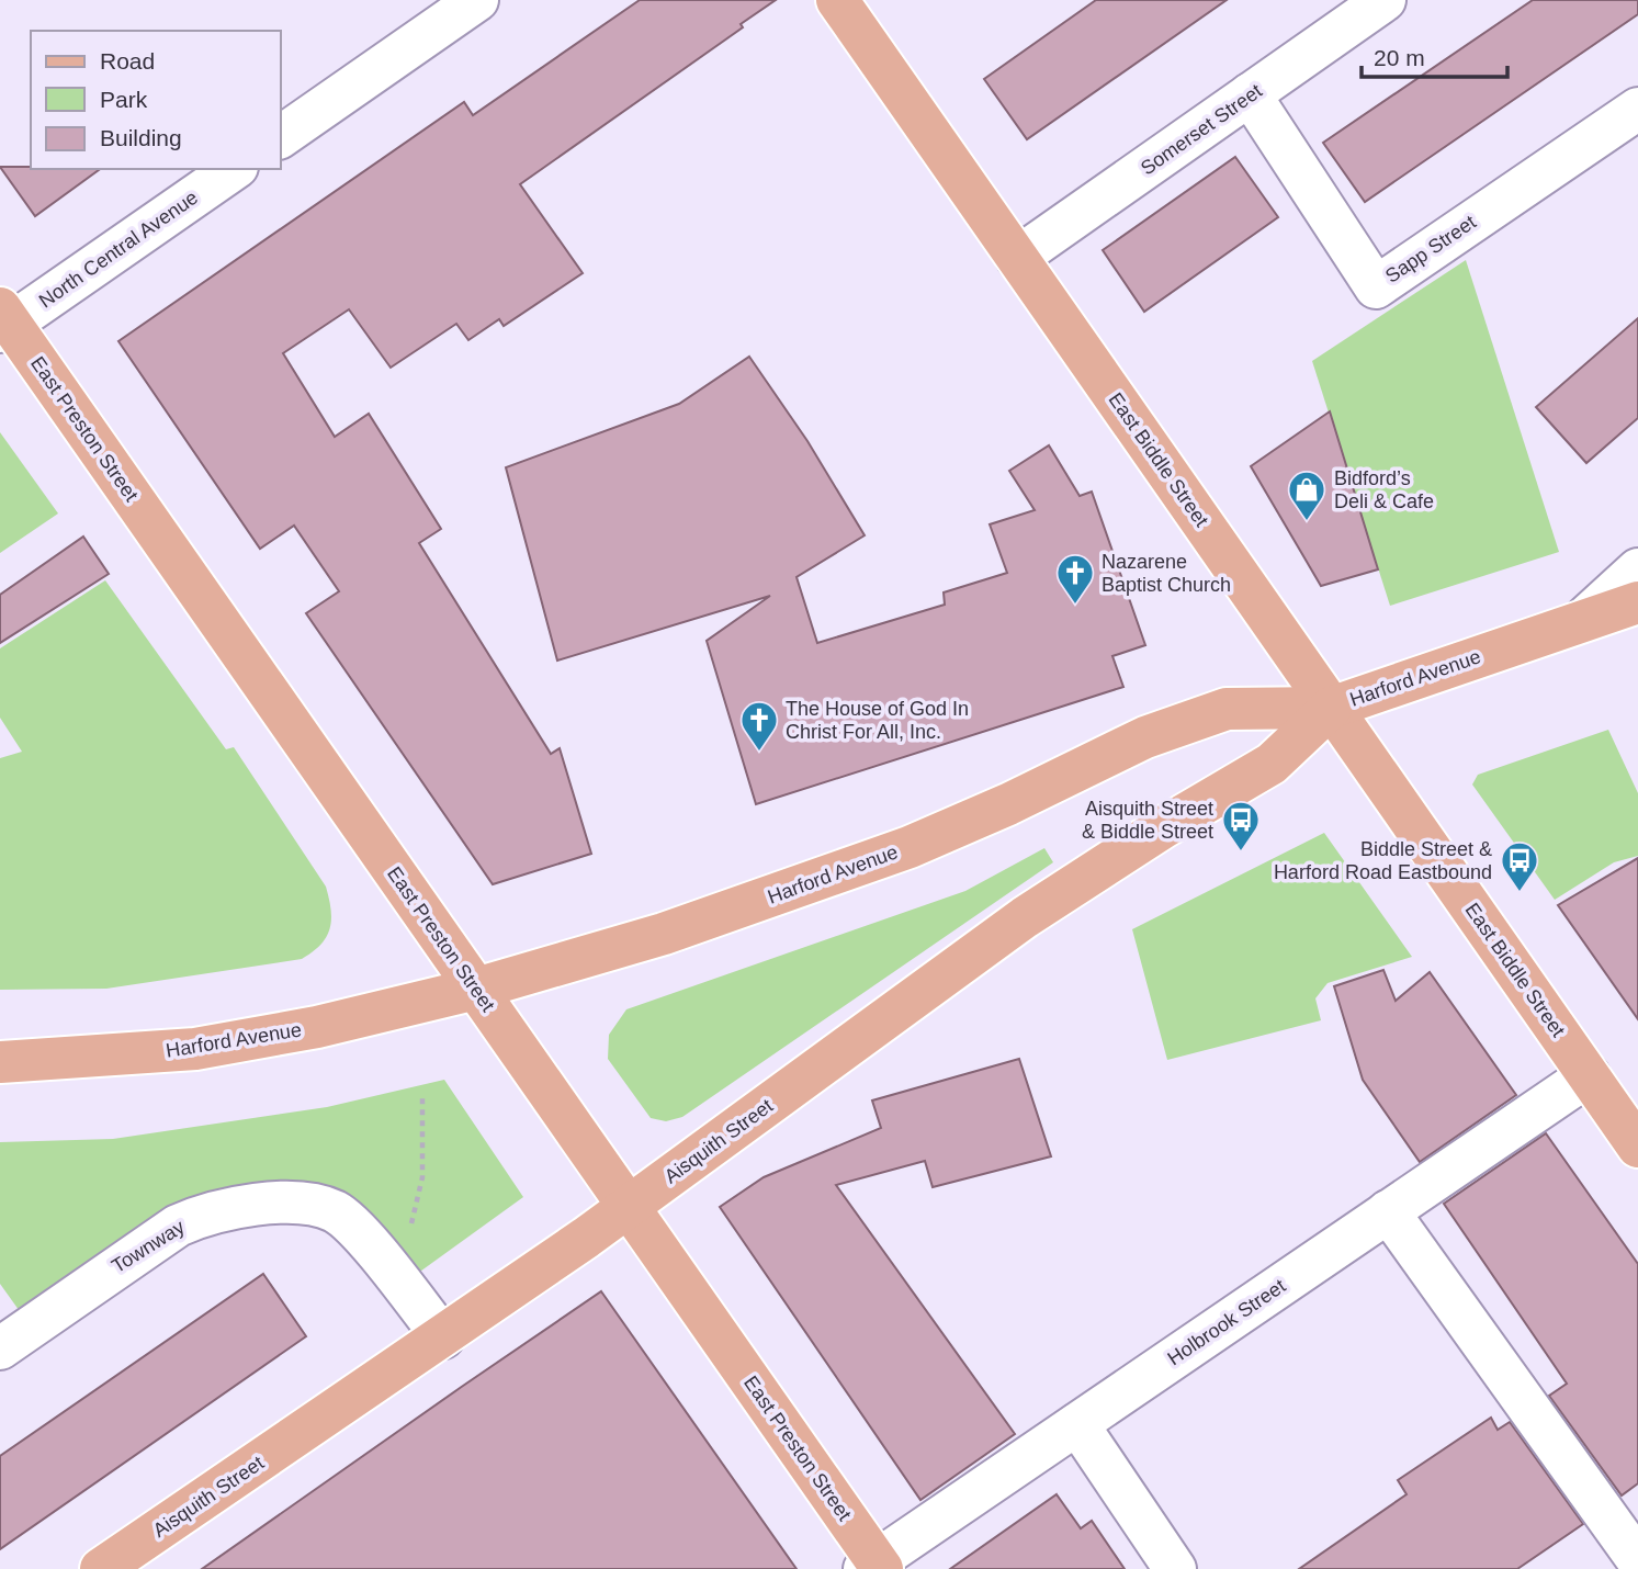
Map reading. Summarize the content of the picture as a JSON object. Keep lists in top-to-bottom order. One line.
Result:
{"streets":{"main road":["East Preston Street","East Biddle Street","Harford Avenue","Aisquith Street"],"street":["Somerset Street","North Central Avenue","Sapp Street","Townway","Holbrook Street"]},"crossings":[["Somerset Street","Sapp Street"],["Somerset Street","East Biddle Street"],["North Central Avenue","East Preston Street"],["East Preston Street","Harford Avenue"],["East Preston Street","Aisquith Street"],["East Preston Street","Holbrook Street"],["East Biddle Street","Harford Avenue"],["East Biddle Street","Aisquith Street"],["East Biddle Street","Holbrook Street"],["Harford Avenue","Aisquith Street"],["Aisquith Street","Townway"]],"places":{"shop":["Bidford’s Deli & Cafe"],"church":["Nazarene Baptist Church","The House of God In Christ For All, Inc."],"bus stop":["Aisquith Street & Biddle Street","Biddle Street & Harford Road Eastbound"]},"legend":["Road","Park","Building"],"scale_bar":"20 m"}
